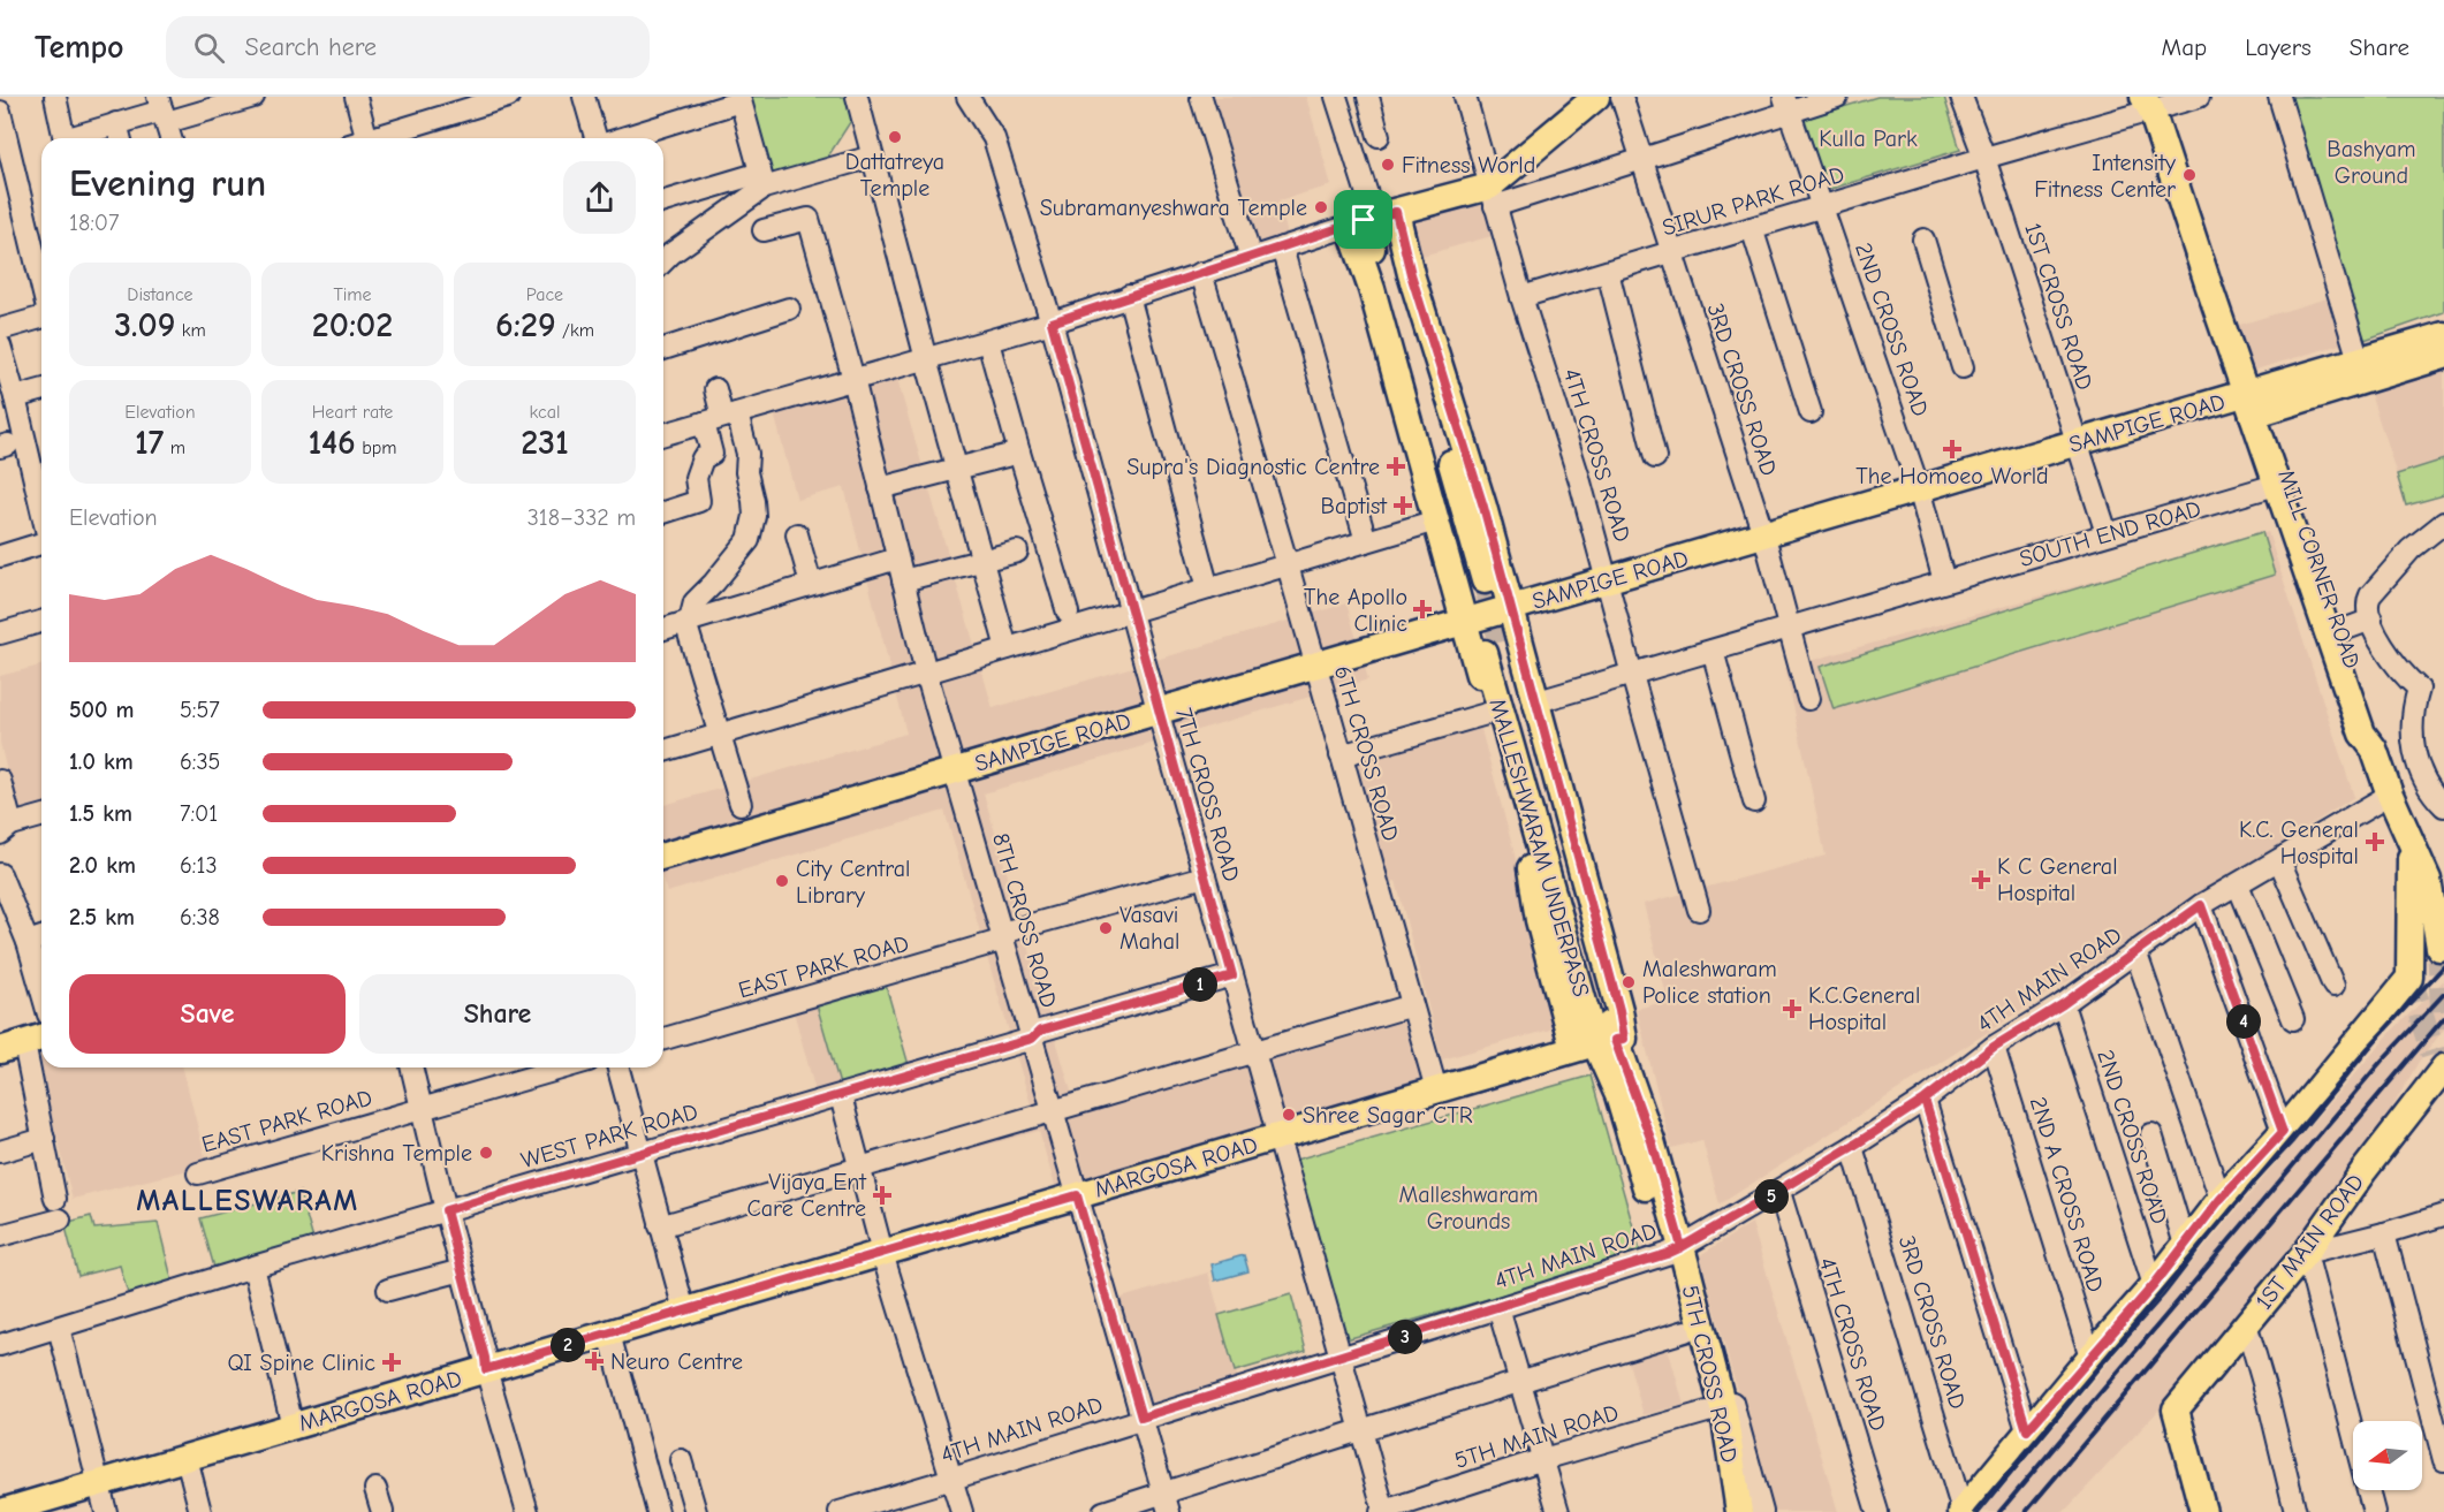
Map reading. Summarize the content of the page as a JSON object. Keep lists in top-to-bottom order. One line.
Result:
{"streets":{"main road":["SAMPIGE ROAD","MILL CORNER ROAD","MALLESHWARAM UNDERPASS","MARGOSA ROAD","1ST MAIN ROAD","5TH CROSS ROAD"],"street":["SIRUR PARK ROAD","1ST CROSS ROAD","2ND CROSS ROAD","3RD CROSS ROAD","4TH CROSS ROAD","SOUTH END ROAD","6TH CROSS ROAD","7TH CROSS ROAD","8TH CROSS ROAD","EAST PARK ROAD","4TH MAIN ROAD","WEST PARK ROAD","2ND A CROSS ROAD","5TH MAIN ROAD"]},"crossings":[["SIRUR PARK ROAD","1ST CROSS ROAD"],["SIRUR PARK ROAD","2ND CROSS ROAD"],["SIRUR PARK ROAD","3RD CROSS ROAD"],["SIRUR PARK ROAD","4TH CROSS ROAD"],["1ST CROSS ROAD","SAMPIGE ROAD"],["1ST CROSS ROAD","SOUTH END ROAD"],["2ND CROSS ROAD","SAMPIGE ROAD"],["2ND CROSS ROAD","SOUTH END ROAD"],["2ND CROSS ROAD","4TH MAIN ROAD"],["3RD CROSS ROAD","SAMPIGE ROAD"],["3RD CROSS ROAD","SOUTH END ROAD"],["3RD CROSS ROAD","4TH MAIN ROAD"],["SAMPIGE ROAD","4TH CROSS ROAD"],["SAMPIGE ROAD","MILL CORNER ROAD"],["SAMPIGE ROAD","6TH CROSS ROAD"],["SAMPIGE ROAD","7TH CROSS ROAD"],["SAMPIGE ROAD","8TH CROSS ROAD"],["4TH CROSS ROAD","SOUTH END ROAD"],["4TH CROSS ROAD","4TH MAIN ROAD"],["SOUTH END ROAD","MILL CORNER ROAD"],["MILL CORNER ROAD","4TH MAIN ROAD"],["6TH CROSS ROAD","MARGOSA ROAD"],["7TH CROSS ROAD","EAST PARK ROAD"],["7TH CROSS ROAD","4TH MAIN ROAD"],["7TH CROSS ROAD","WEST PARK ROAD"],["7TH CROSS ROAD","MARGOSA ROAD"],["7TH CROSS ROAD","5TH MAIN ROAD"],["MALLESHWARAM UNDERPASS","MARGOSA ROAD"],["MALLESHWARAM UNDERPASS","5TH CROSS ROAD"],["8TH CROSS ROAD","EAST PARK ROAD"],["8TH CROSS ROAD","4TH MAIN ROAD"],["8TH CROSS ROAD","WEST PARK ROAD"],["8TH CROSS ROAD","MARGOSA ROAD"],["4TH MAIN ROAD","2ND A CROSS ROAD"],["4TH MAIN ROAD","5TH CROSS ROAD"],["MARGOSA ROAD","5TH CROSS ROAD"],["5TH CROSS ROAD","5TH MAIN ROAD"]],"districts":["MALLESWARAM"],"parks":["Kulla Park","Bashyam Ground","Malleshwaram Grounds"],"places":{"other":["Dattatreya Temple","Fitness World","Intensity Fitness Center","Subramanyeshwara Temple","City Central Library","Vasavi Mahal","Maleshwaram Police station","Shree Sagar CTR","Krishna Temple"],"health":["The Homoeo World","Supra's Diagnostic Centre","Baptist","The Apollo Clinic","K.C. General Hospital","K C General Hospital","K.C.General Hospital","Vijaya Ent Care Centre","Neuro Centre","QI Spine Clinic"]},"north":"left","page":{"header":"Tempo","search":"Search here","nav":["Map","Layers","Share"],"heading":["Evening run","18:07"],"stats":[["Distance","3.09 km"],["Time","20:02"],["Pace","6:29 /km"],["Elevation","17 m"],["Heart rate","146 bpm"],["kcal","231"]],"chart":["Elevation","318–332 m"],"list":[{"name":"500 m","note":"5:57"},{"name":"1.0 km","note":"6:35"},{"name":"1.5 km","note":"7:01"},{"name":"2.0 km","note":"6:13"},{"name":"2.5 km","note":"6:38"}],"buttons":["Save","Share"],"pins":["1","4","5","3","2"]}}
